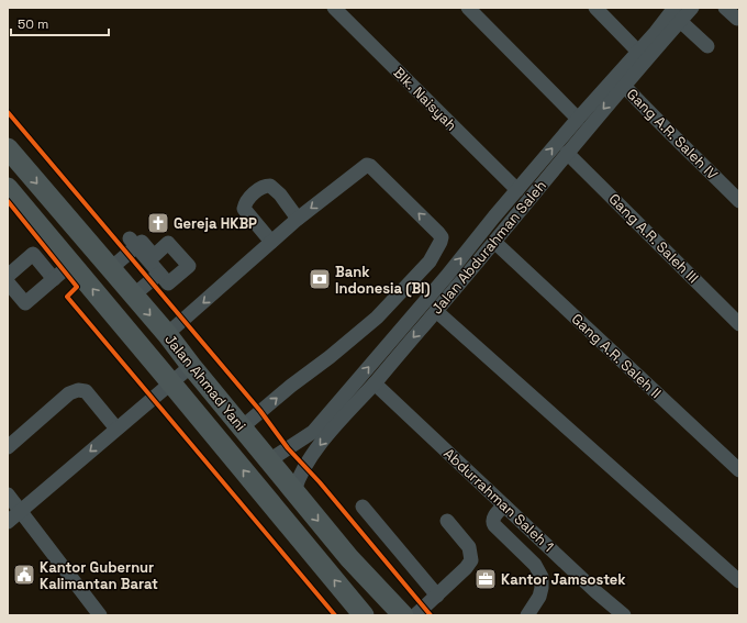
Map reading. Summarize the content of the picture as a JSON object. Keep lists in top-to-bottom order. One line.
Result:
{"streets":{"highway":["Jalan Ahmad Yani"],"street":["Blk. Naisyah","Gang A.R. Saleh IV","Gang A.R. Saleh III","Jalan Abdurahman Saleh","Gang A.R. Saleh II","Abdurrahman Saleh 1"]},"crossings":[["Blk. Naisyah","Jalan Abdurahman Saleh"],["Gang A.R. Saleh IV","Jalan Abdurahman Saleh"],["Gang A.R. Saleh III","Jalan Abdurahman Saleh"],["Jalan Abdurahman Saleh","Gang A.R. Saleh II"],["Jalan Abdurahman Saleh","Jalan Ahmad Yani"],["Jalan Abdurahman Saleh","Abdurrahman Saleh 1"]],"places":{"church":["Gereja HKBP"],"bank":["Bank Indonesia (BI)"],"public building":["Kantor Gubernur Kalimantan Barat"],"office":["Kantor Jamsostek"]},"scale_bar":"50 m"}
